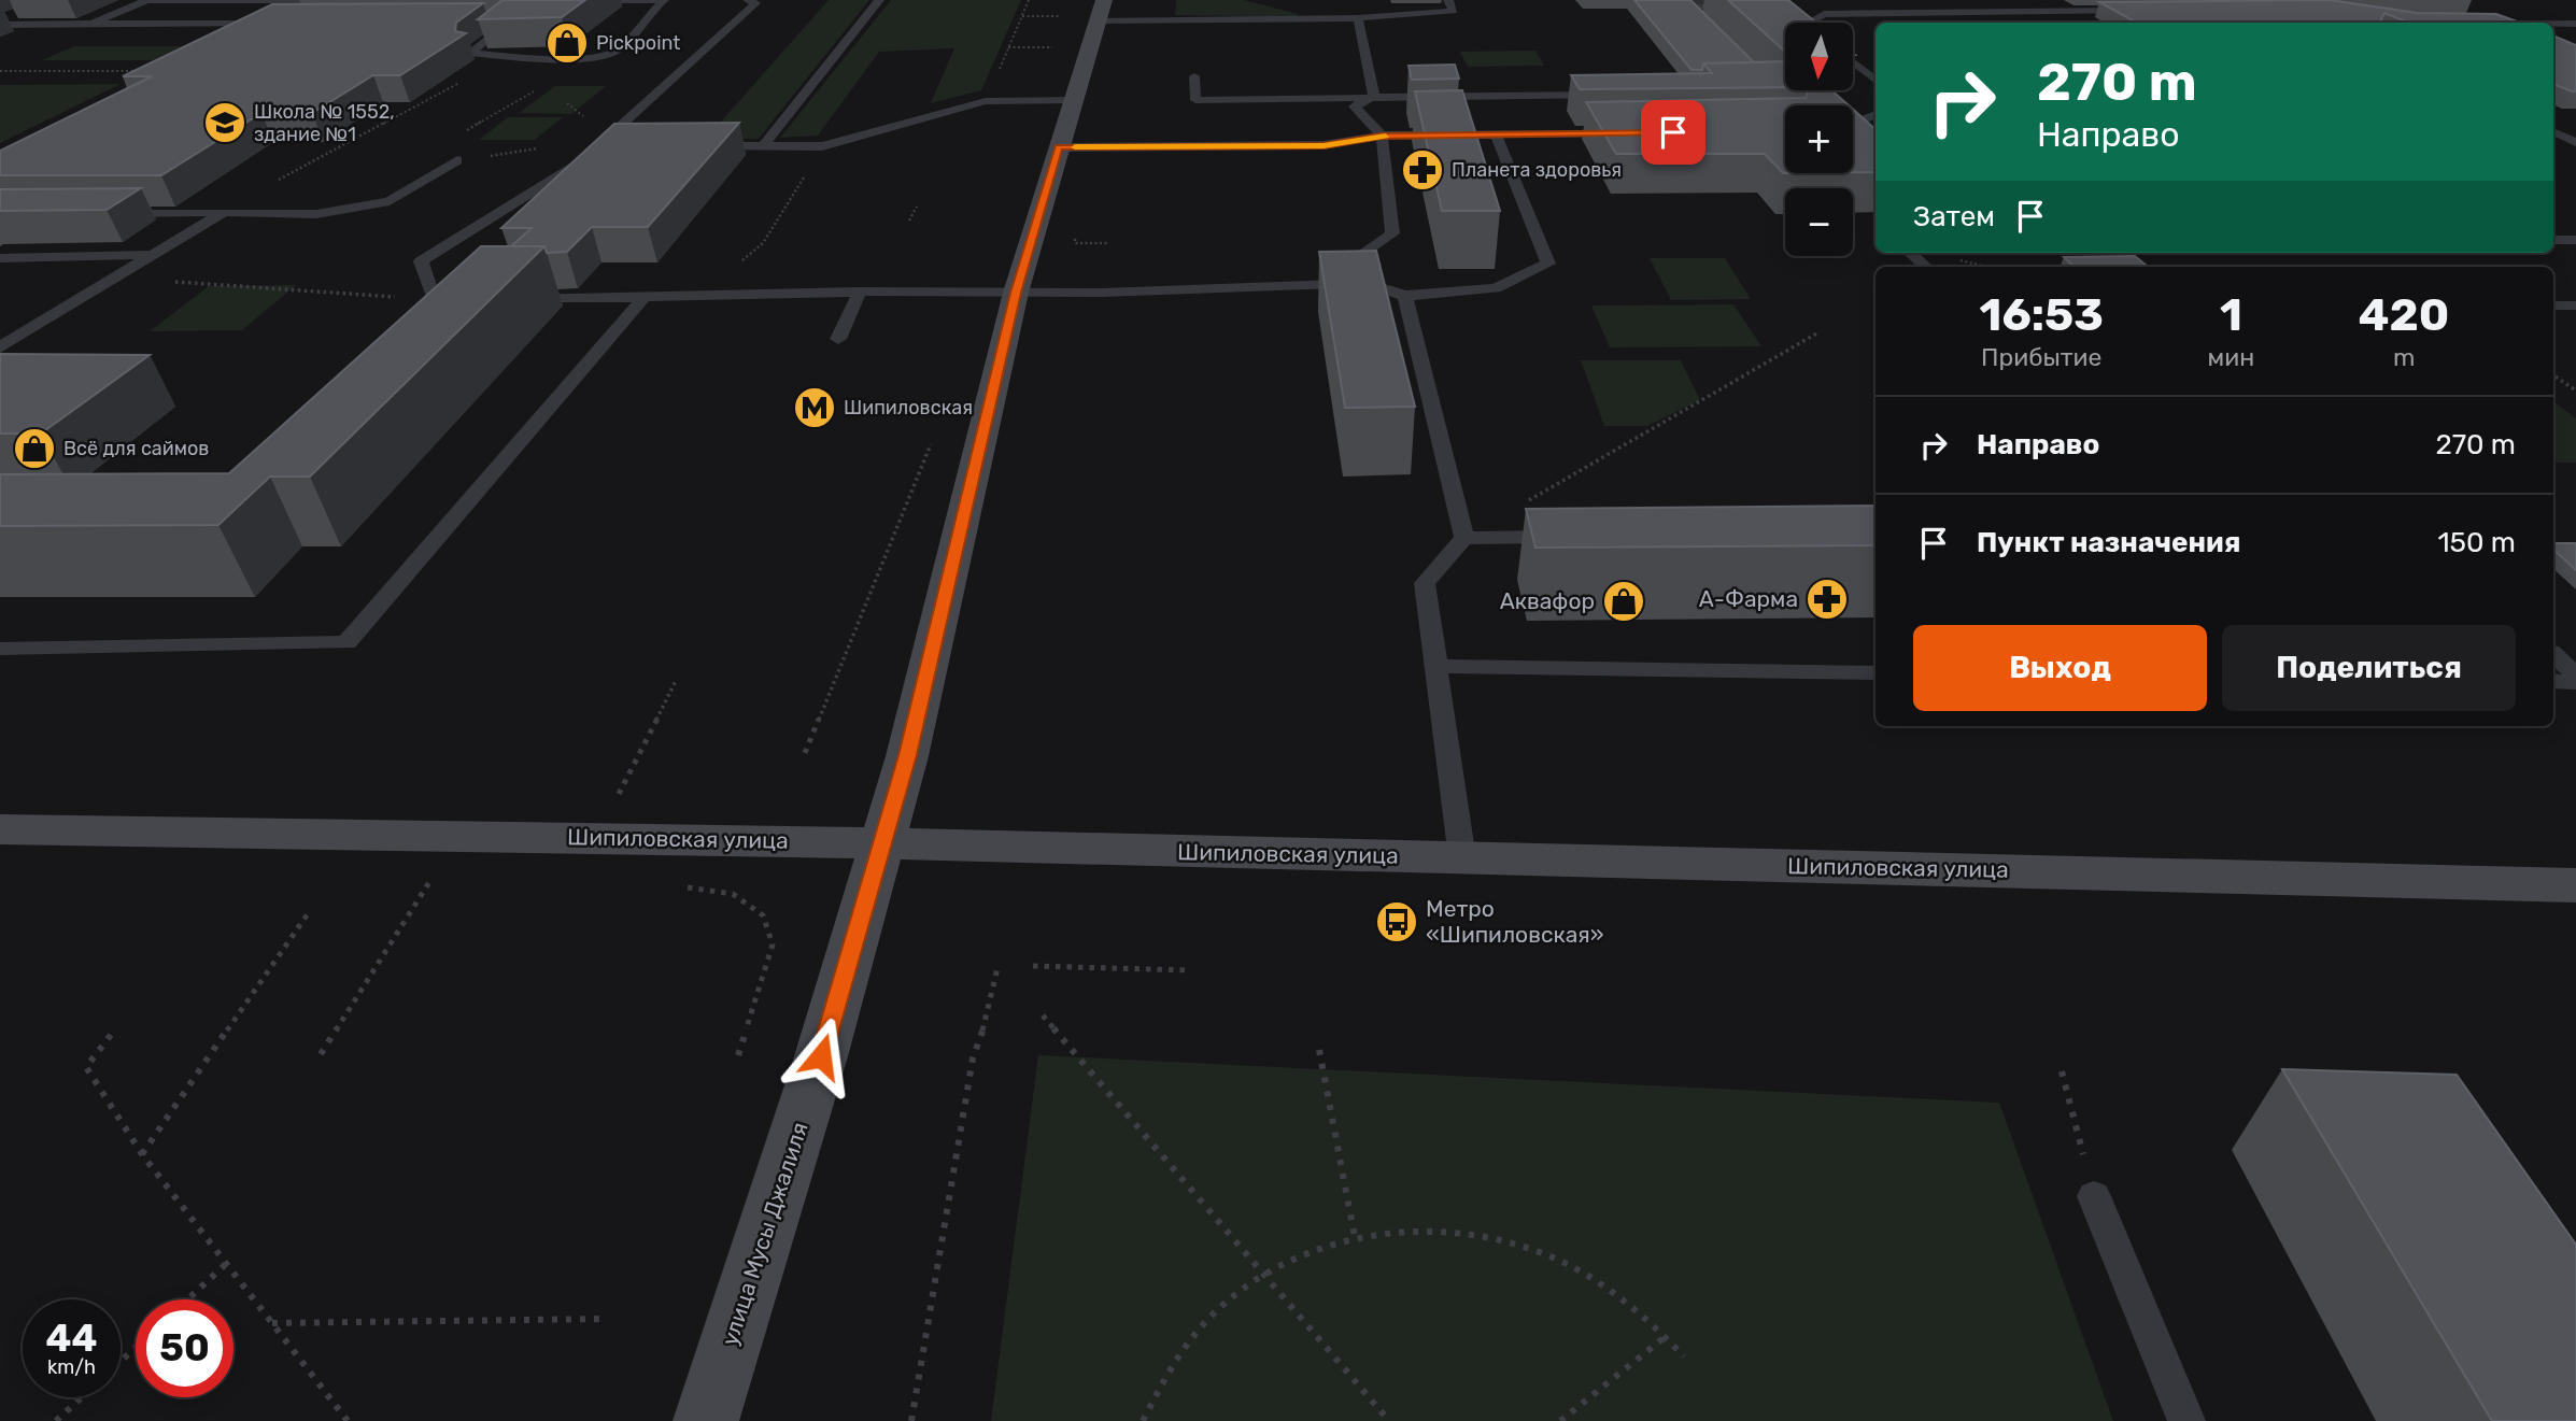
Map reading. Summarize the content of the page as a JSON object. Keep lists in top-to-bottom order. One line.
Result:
{"streets":{"main road":["Шипиловская улица","улица Мусы Джалиля"]},"crossings":[["Шипиловская улица","улица Мусы Джалиля"]],"places":{"shop":["Pickpoint","Всё для саймов","Аквафор"],"school or university":["Школа № 1552, здание №1"],"pharmacy":["Планета здоровья","А-Фарма"],"metro station":["Шипиловская"],"bus stop":["Метро «Шипиловская»"]},"north":"bottom","page":{"map_buttons":["+","−"],"turn":["270 m","Направо"],"then":"Затем","eta":["16:53","Прибытие","1","мин","420","m"],"list":[{"name":"Направо","value":"270 m"},{"name":"Пункт назначения","value":"150 m"}],"buttons":["Выход","Поделиться"],"speed":"44 km/h","limit":"50"}}
